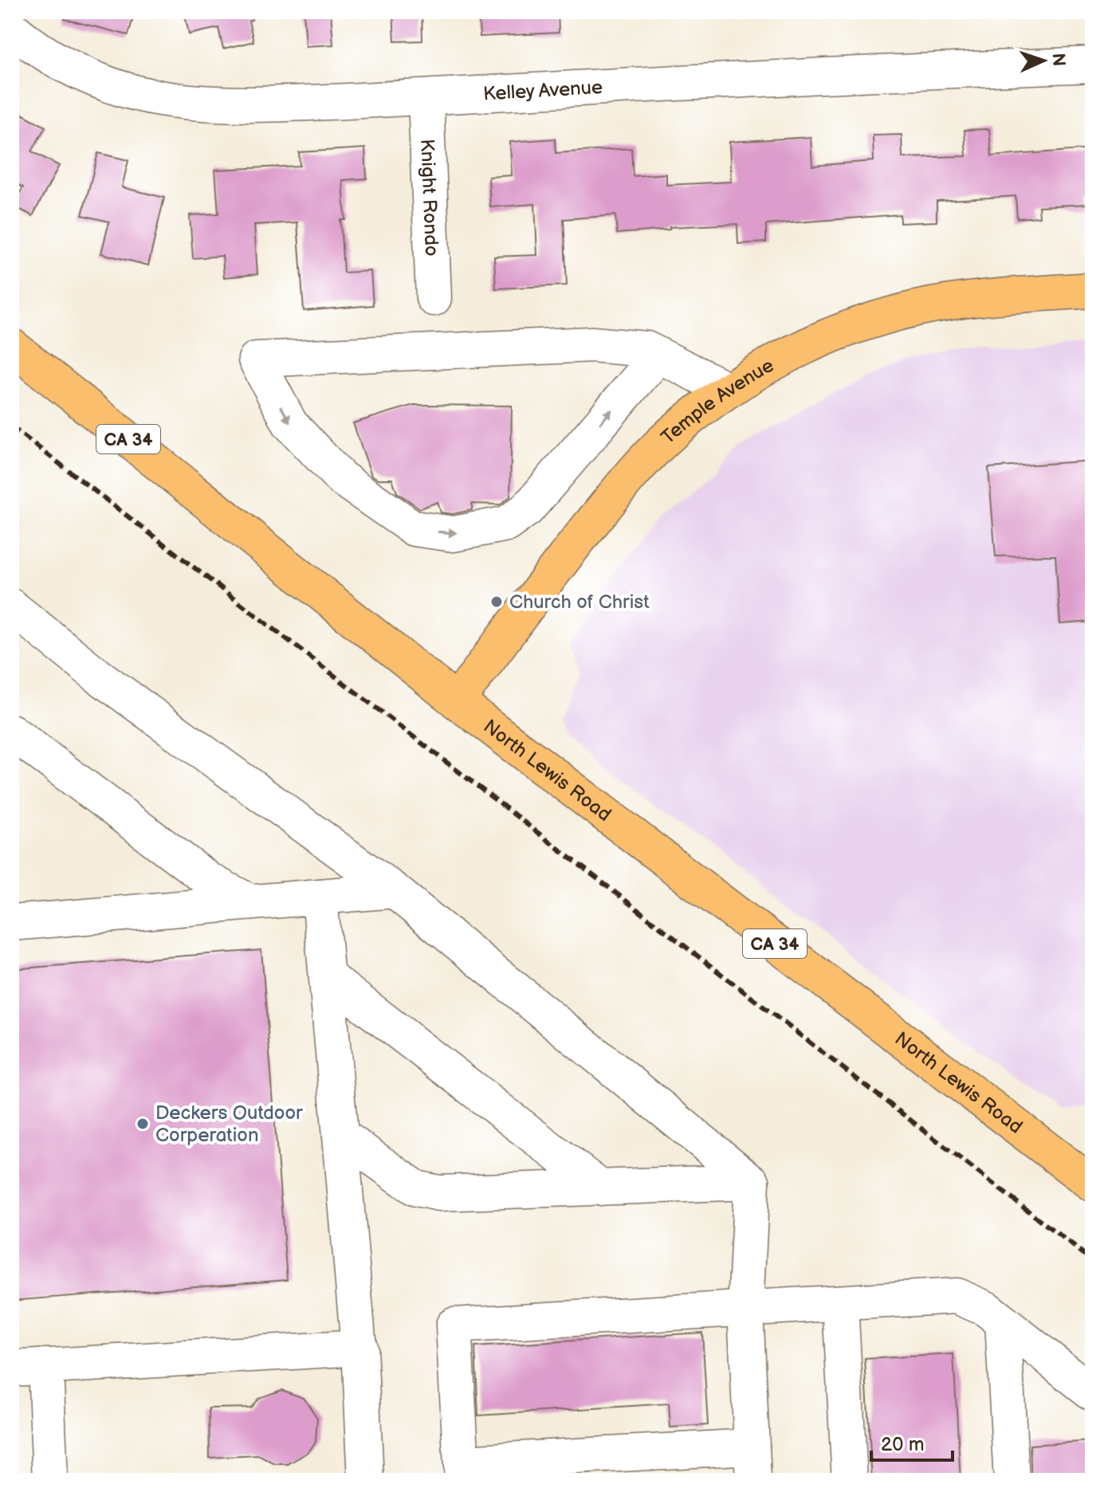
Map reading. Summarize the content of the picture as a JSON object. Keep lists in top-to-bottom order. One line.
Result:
{"streets":{"main road":["Temple Avenue","CA 34","North Lewis Road"],"street":["Kelley Avenue","Knight Rondo"]},"crossings":[["Kelley Avenue","Knight Rondo"],["Temple Avenue","North Lewis Road"]],"places":["Church of Christ","Deckers Outdoor Corperation"],"scale_bar":"20 m","north":"right"}
